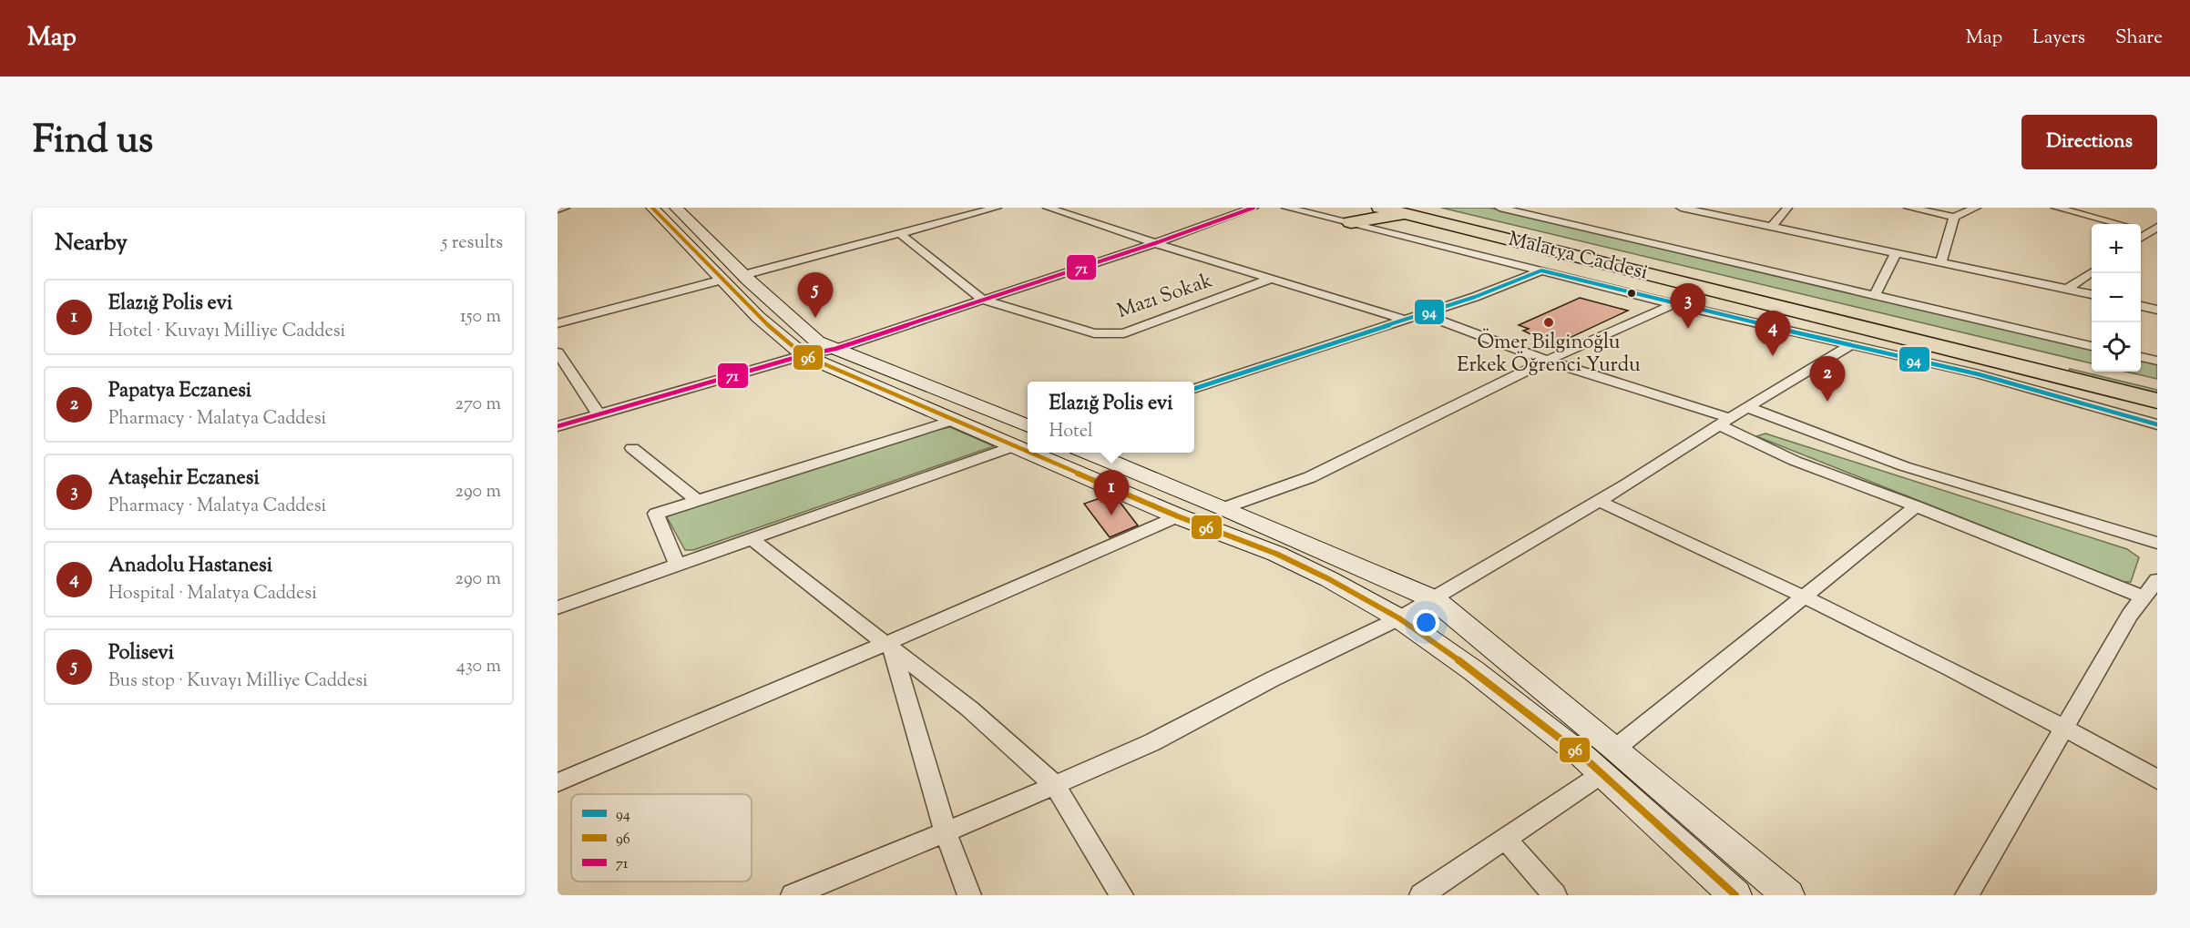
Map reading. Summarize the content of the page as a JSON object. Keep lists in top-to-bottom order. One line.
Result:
{"streets":{"highway":["Malatya Caddesi"],"street":["Mazı Sokak"]},"places":["Ömer Bilginoğlu Erkek Öğrenci Yurdu"],"lines":["transit line 96","transit line 71","transit line 94"],"legend":["94","96","71"],"page":{"header":"Map","nav":["Map","Layers","Share"],"title":"Find us","buttons":"Directions","heading":["Nearby","5 results"],"map_buttons":["+","−"],"pins":["5","3","4","2","1"],"list":[{"mark":"1","name":"Elazığ Polis evi","note":"Hotel · Kuvayı Milliye Caddesi","value":"150 m"},{"mark":"2","name":"Papatya Eczanesi","note":"Pharmacy · Malatya Caddesi","value":"270 m"},{"mark":"3","name":"Ataşehir Eczanesi","note":"Pharmacy · Malatya Caddesi","value":"290 m"},{"mark":"4","name":"Anadolu Hastanesi","note":"Hospital · Malatya Caddesi","value":"290 m"},{"mark":"5","name":"Polisevi","note":"Bus stop · Kuvayı Milliye Caddesi","value":"430 m"}],"popup":["Elazığ Polis evi","Hotel"]}}
